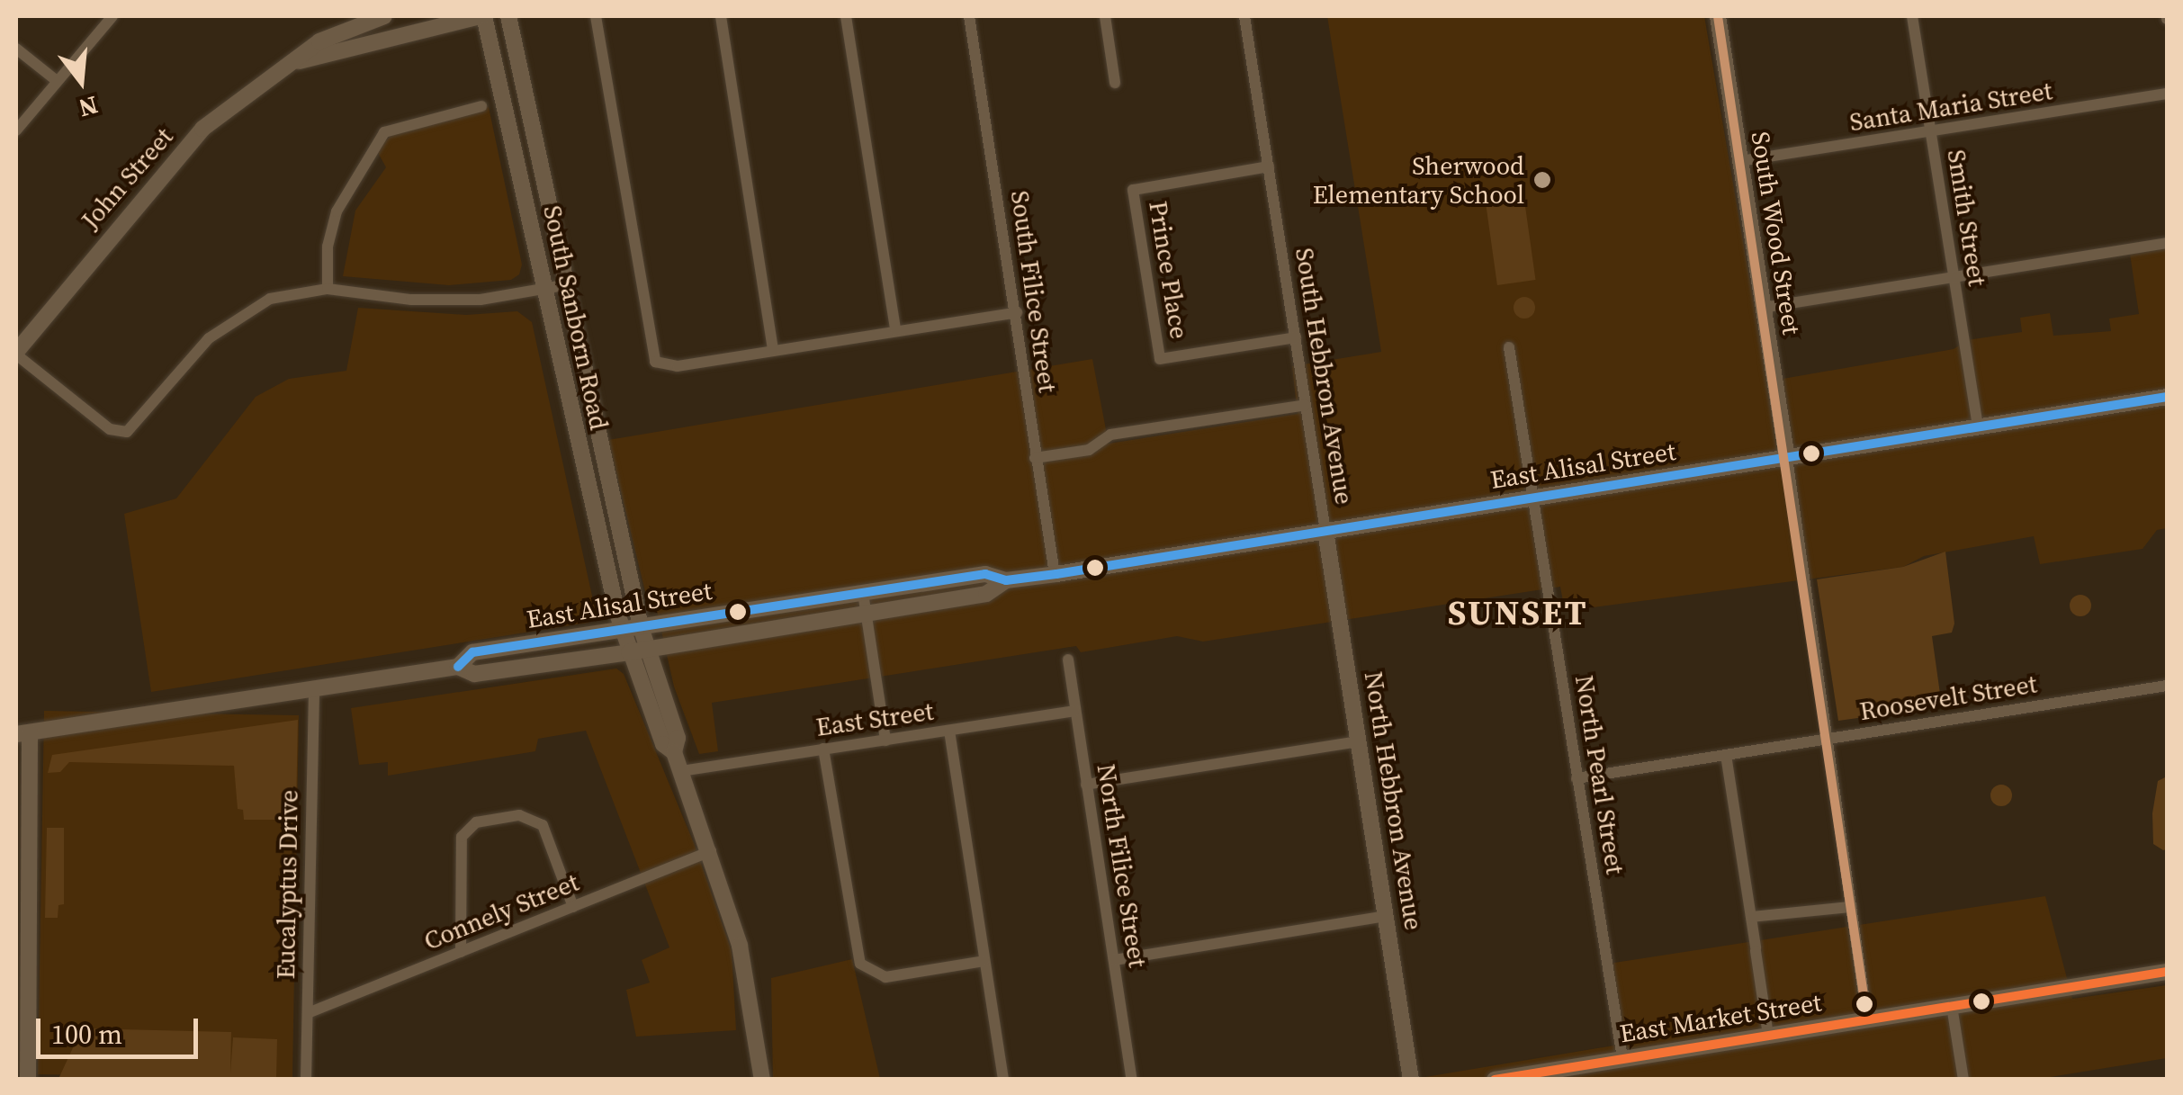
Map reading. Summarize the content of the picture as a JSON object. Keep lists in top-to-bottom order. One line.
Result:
{"streets":{"main road":["John Street","South Wood Street","South Sanborn Road","East Alisal Street","North Hebbron Avenue","East Market Street"],"street":["Santa Maria Street","Smith Street","Prince Place","South Filice Street","South Hebbron Avenue","Roosevelt Street","East Street","North Pearl Street","North Filice Street","Eucalyptus Drive","Connely Street"]},"crossings":[["Santa Maria Street","Smith Street"],["Santa Maria Street","South Wood Street"],["John Street","South Sanborn Road"],["Smith Street","East Alisal Street"],["South Wood Street","East Alisal Street"],["Prince Place","South Hebbron Avenue"],["South Filice Street","East Alisal Street"],["South Sanborn Road","East Alisal Street"],["South Hebbron Avenue","East Alisal Street"],["South Hebbron Avenue","North Hebbron Avenue"],["East Alisal Street","North Pearl Street"],["East Alisal Street","North Hebbron Avenue"],["East Alisal Street","Eucalyptus Drive"],["Roosevelt Street","North Pearl Street"],["East Street","North Filice Street"],["North Pearl Street","East Market Street"],["Eucalyptus Drive","Connely Street"]],"districts":["SUNSET"],"places":["Sherwood Elementary School"],"scale_bar":"100 m","north":"bottom"}
